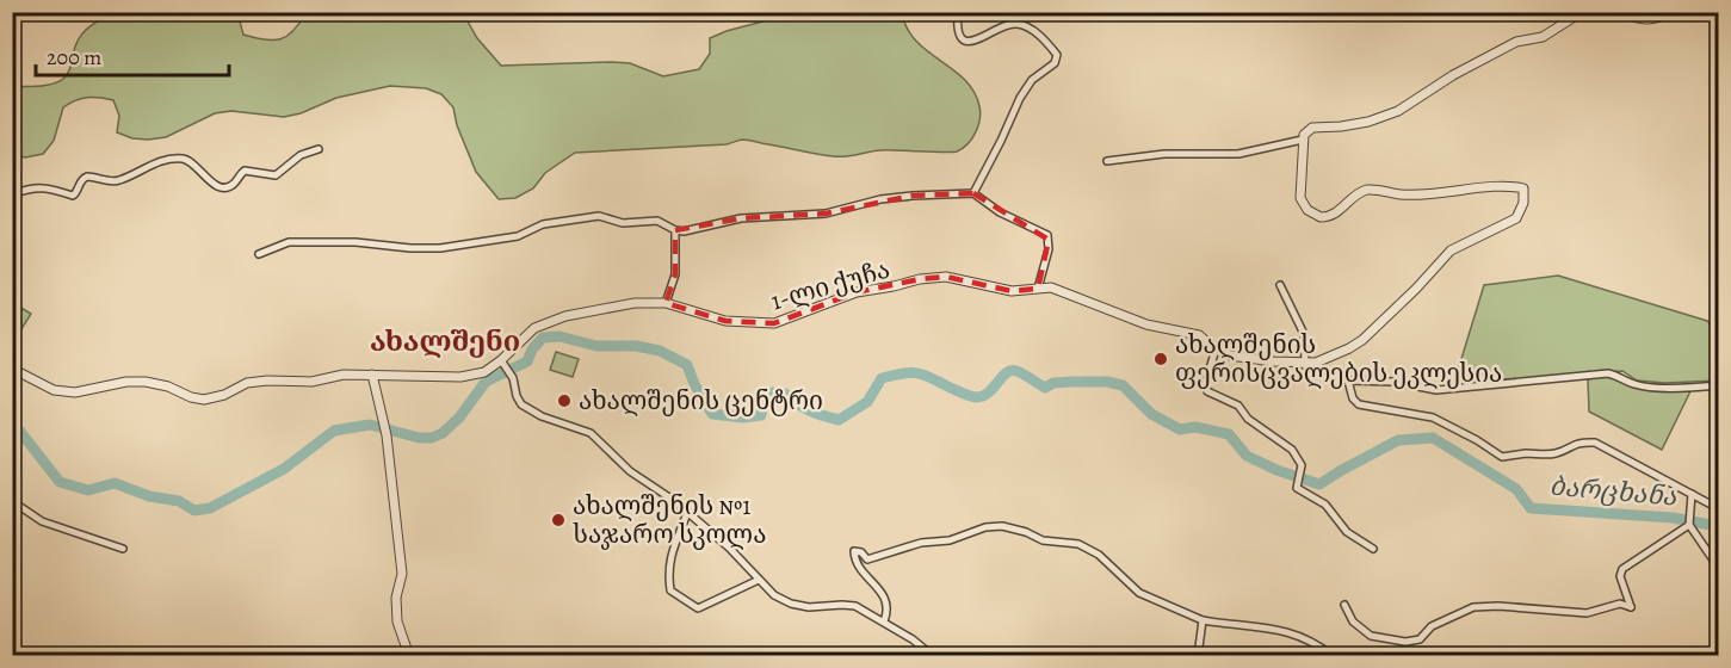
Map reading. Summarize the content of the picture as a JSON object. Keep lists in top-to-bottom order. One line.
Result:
{"streets":{"street":["1-ლი ქუჩა"]},"districts":["ახალშენი"],"water":["ბარცხანა"],"places":["ახალშენის ფერისცვალების ეკლესია","ახალშენის ცენტრი","ახალშენის №1 საჯარო სკოლა"],"scale_bar":"200 m"}
